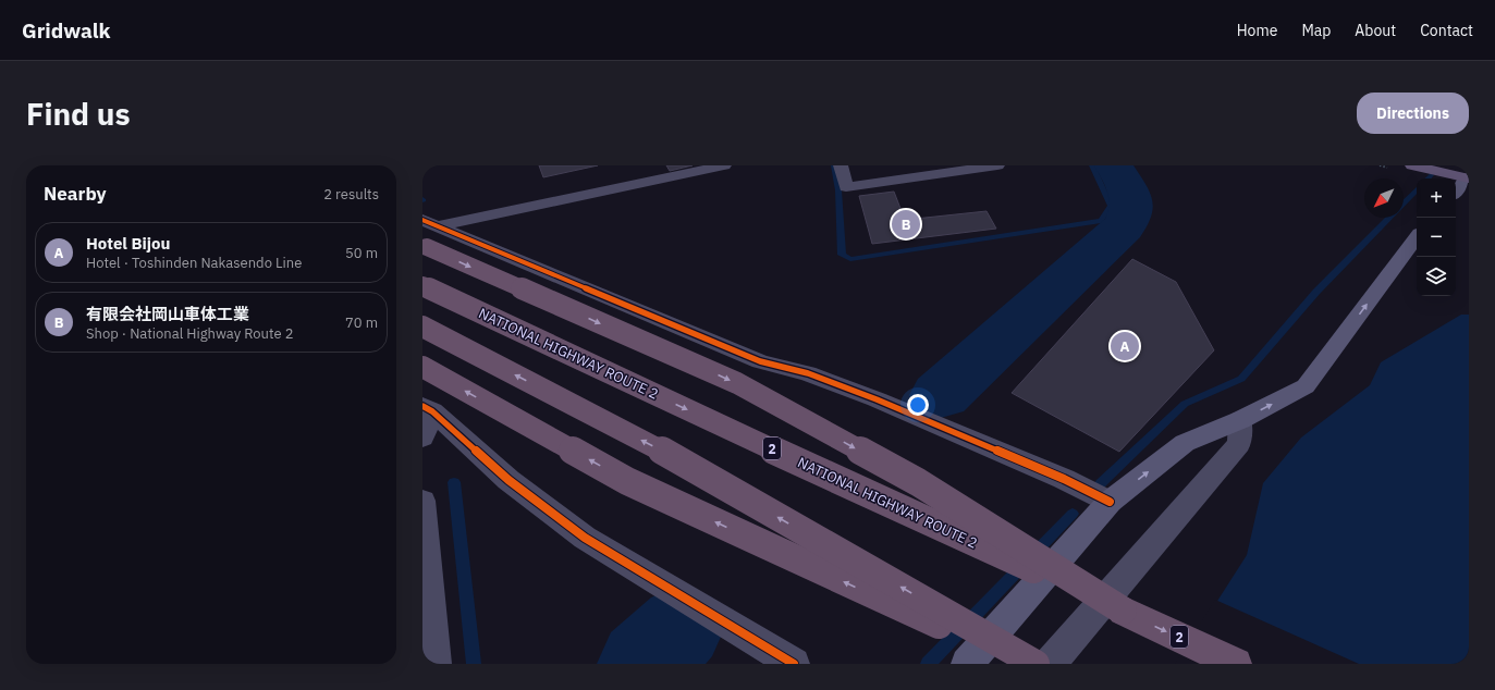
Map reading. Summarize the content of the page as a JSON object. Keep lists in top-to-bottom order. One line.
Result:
{"streets":{"highway":["NATIONAL HIGHWAY ROUTE 2","2"]},"north":"bottom left","page":{"header":"Gridwalk","nav":["Home","Map","About","Contact"],"buttons":"Directions","title":"Find us","heading":["Nearby","2 results"],"map_buttons":["+","−"],"pins":["B","A"],"list":[{"mark":"A","name":"Hotel Bijou","note":"Hotel · Toshinden Nakasendo Line","value":"50 m"},{"mark":"B","name":"有限会社岡山車体工業","note":"Shop · National Highway Route 2","value":"70 m"}]}}
